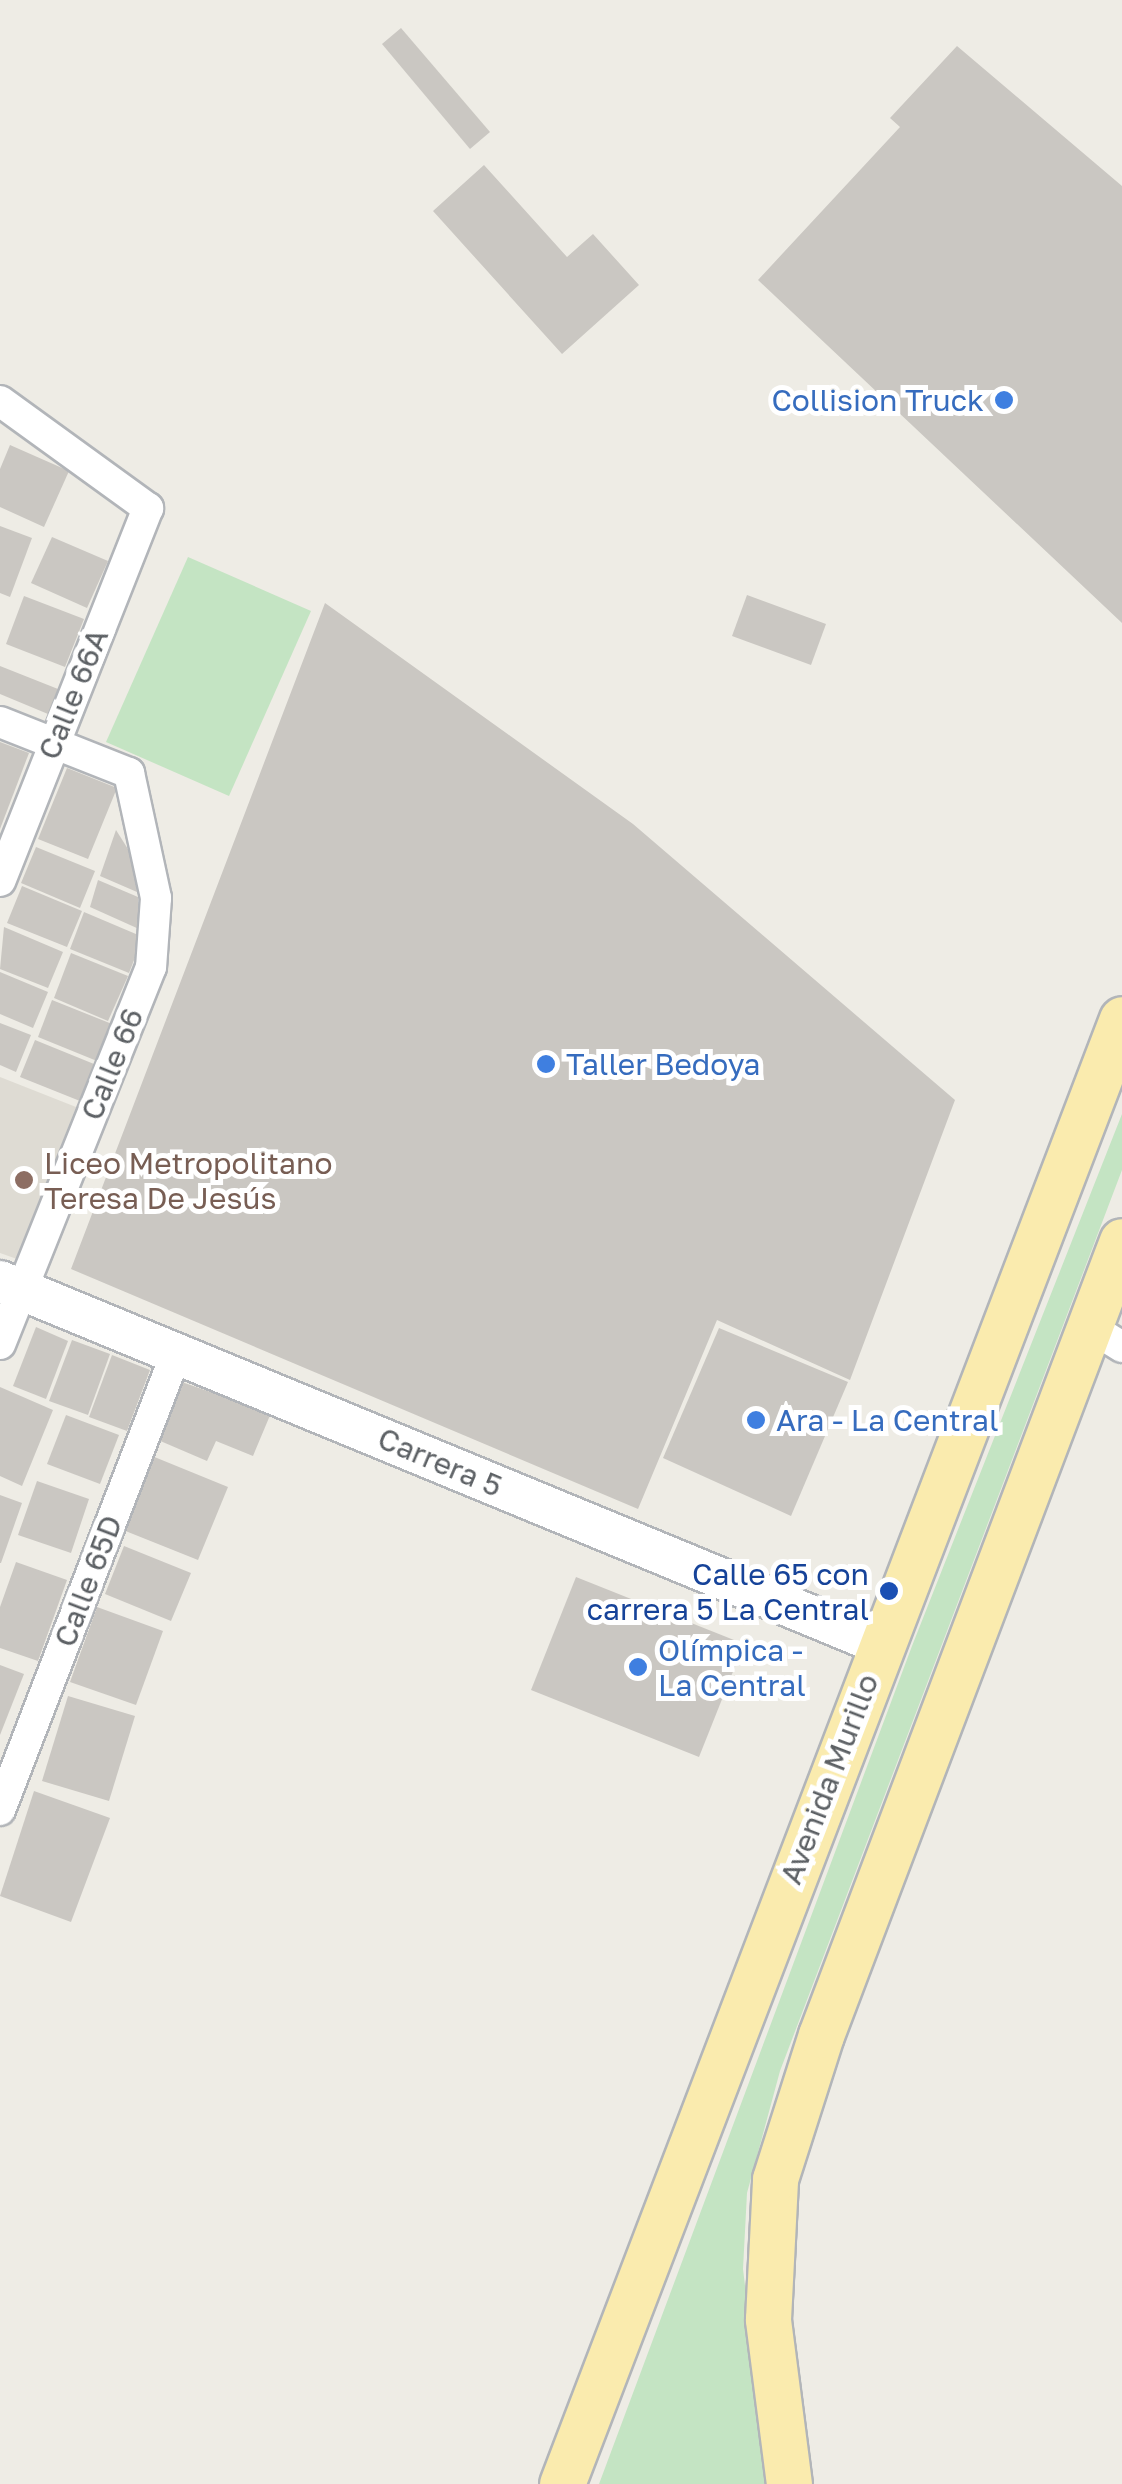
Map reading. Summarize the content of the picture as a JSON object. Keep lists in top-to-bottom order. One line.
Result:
{"streets":{"main road":["Avenida Murillo"],"street":["Calle 66A","Calle 66","Carrera 5","Calle 65D"]},"crossings":[["Calle 66A","Calle 66"],["Calle 66","Carrera 5"],["Carrera 5","Calle 65D"],["Carrera 5","Avenida Murillo"]],"places":["Collision Truck","Taller Bedoya","Liceo Metropolitano Teresa De Jesús","Ara - La Central","Calle 65 con carrera 5 La Central","Olímpica - La Central"]}
